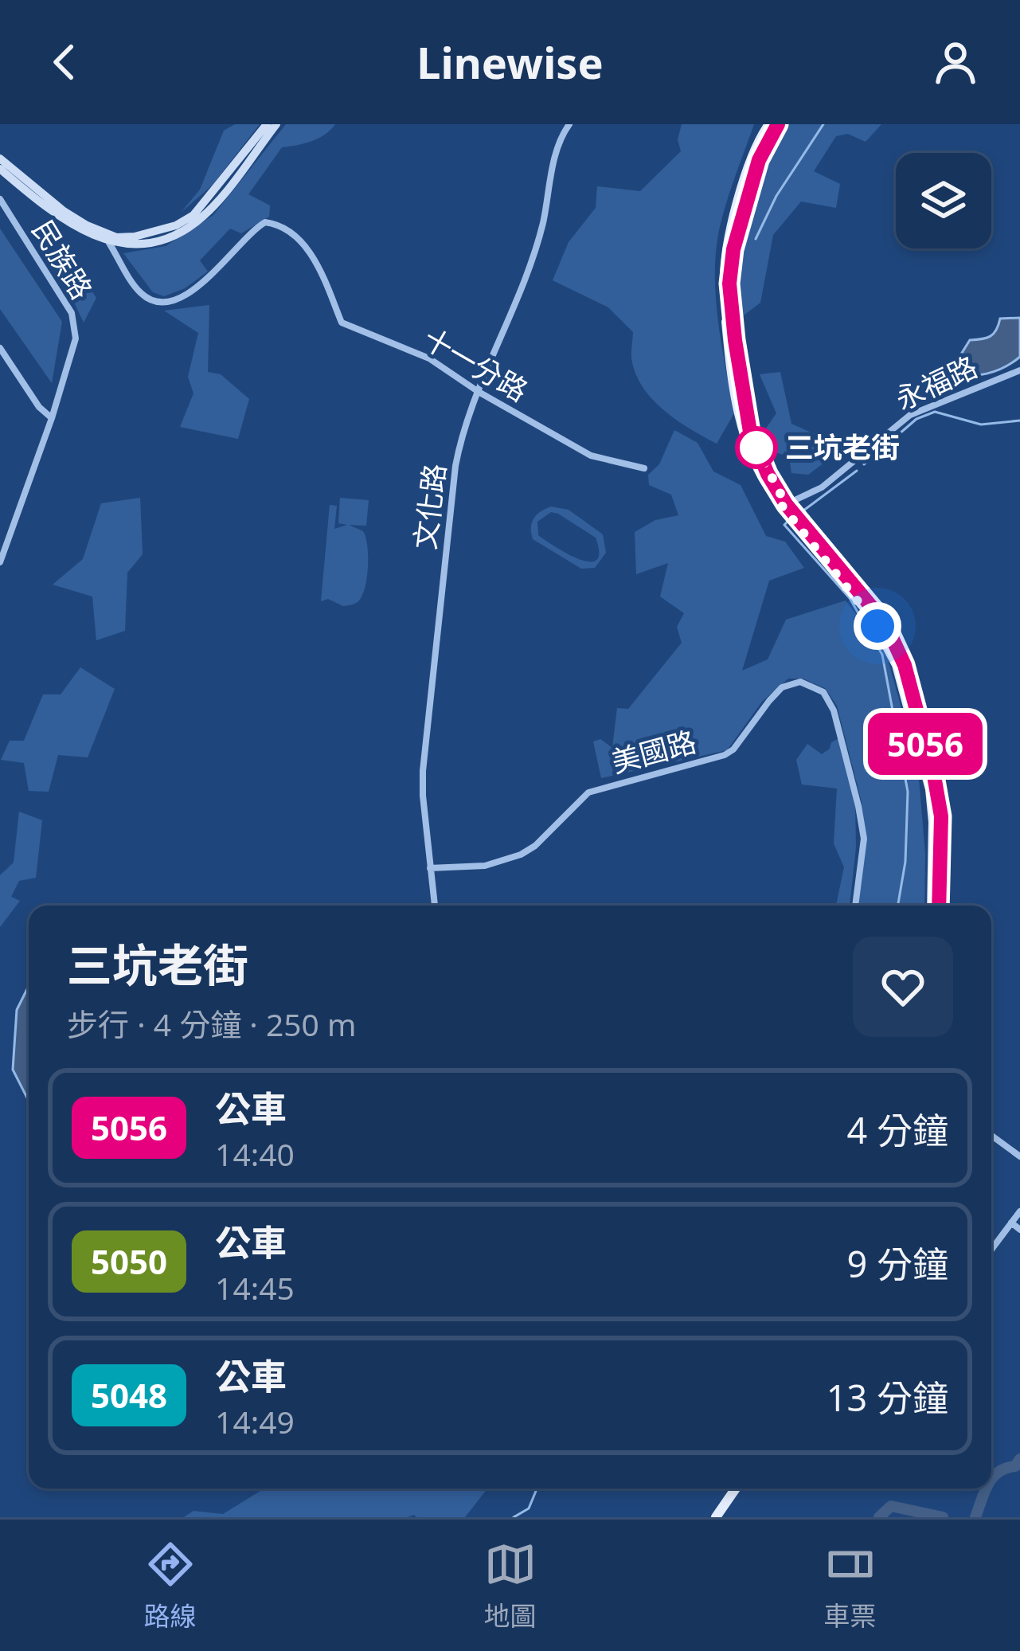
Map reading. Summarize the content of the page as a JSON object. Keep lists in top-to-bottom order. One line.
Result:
{"streets":{"street":["民族路","十一分路","永福路","文化路","美國路"]},"crossings":[["十一分路","文化路"],["文化路","美國路"]],"places":["三坑老街"],"lines":["bus line 5056"],"page":{"header":"Linewise","on_map":"5056","heading":["三坑老街","步行 · 4 分鐘 · 250 m"],"list":[{"mark":"5056","name":"公車","note":"14:40","value":"4 分鐘"},{"mark":"5050","name":"公車","note":"14:45","value":"9 分鐘"},{"mark":"5048","name":"公車","note":"14:49","value":"13 分鐘"}],"tabs":["路線","地圖","車票"]}}
